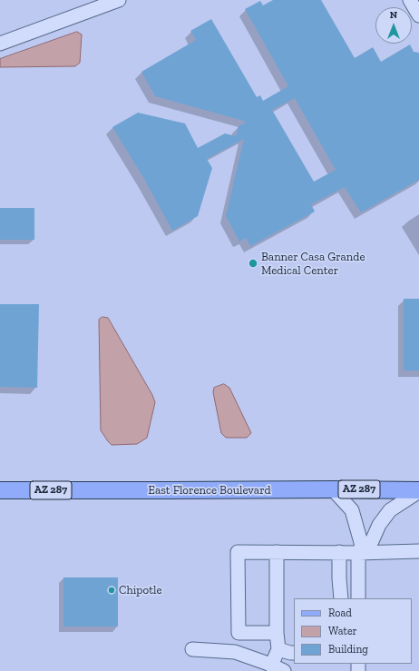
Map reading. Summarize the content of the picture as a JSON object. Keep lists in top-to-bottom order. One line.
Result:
{"streets":{"main road":["AZ 287","East Florence Boulevard"]},"places":["Banner Casa Grande Medical Center","Chipotle"],"legend":["Road","Water","Building"],"north":"top"}
